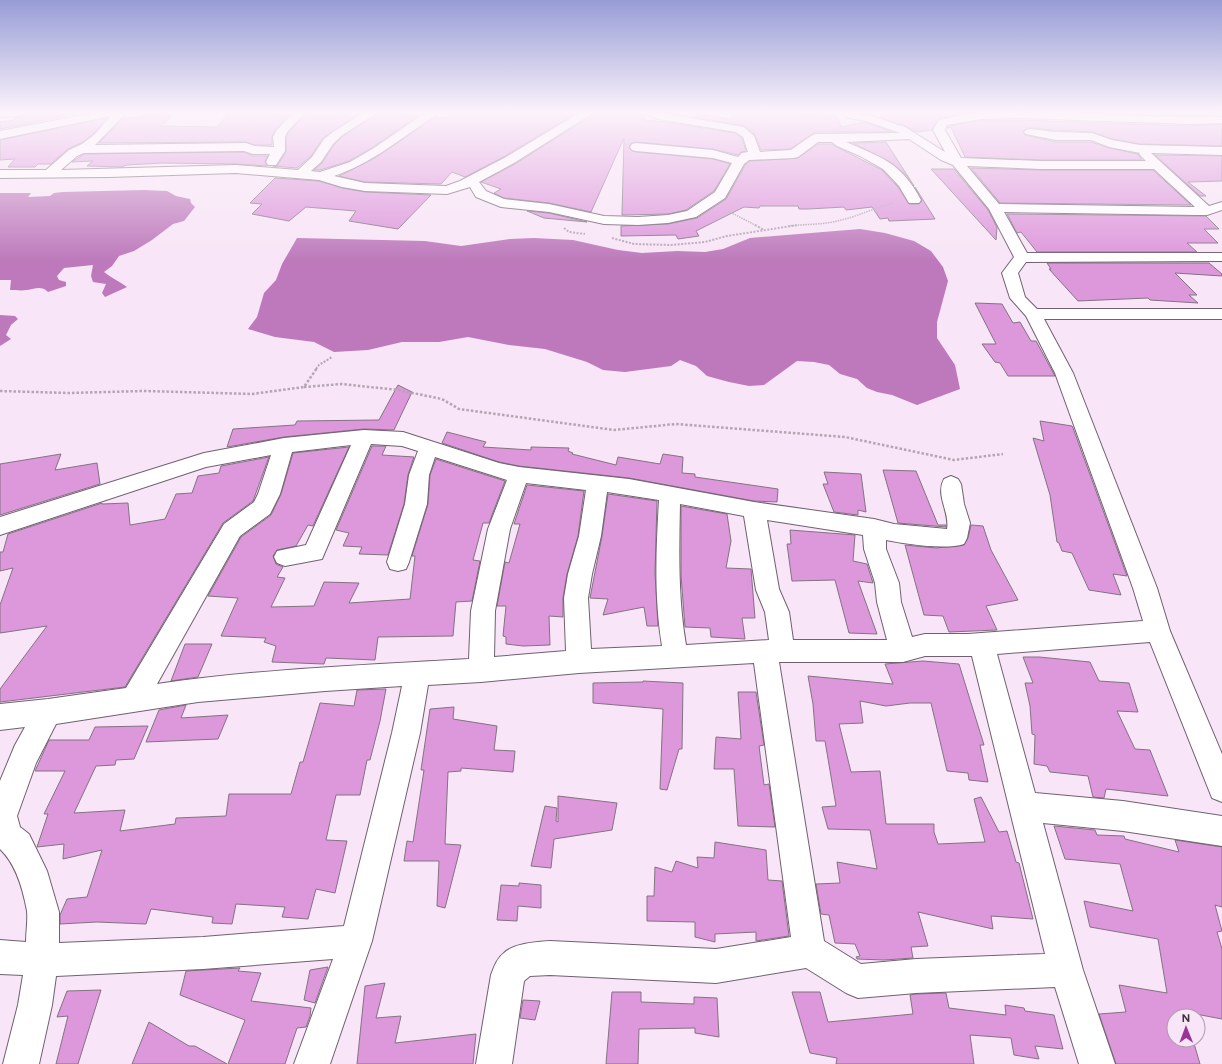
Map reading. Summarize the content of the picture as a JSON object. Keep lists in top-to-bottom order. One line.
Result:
{"north":"top"}
